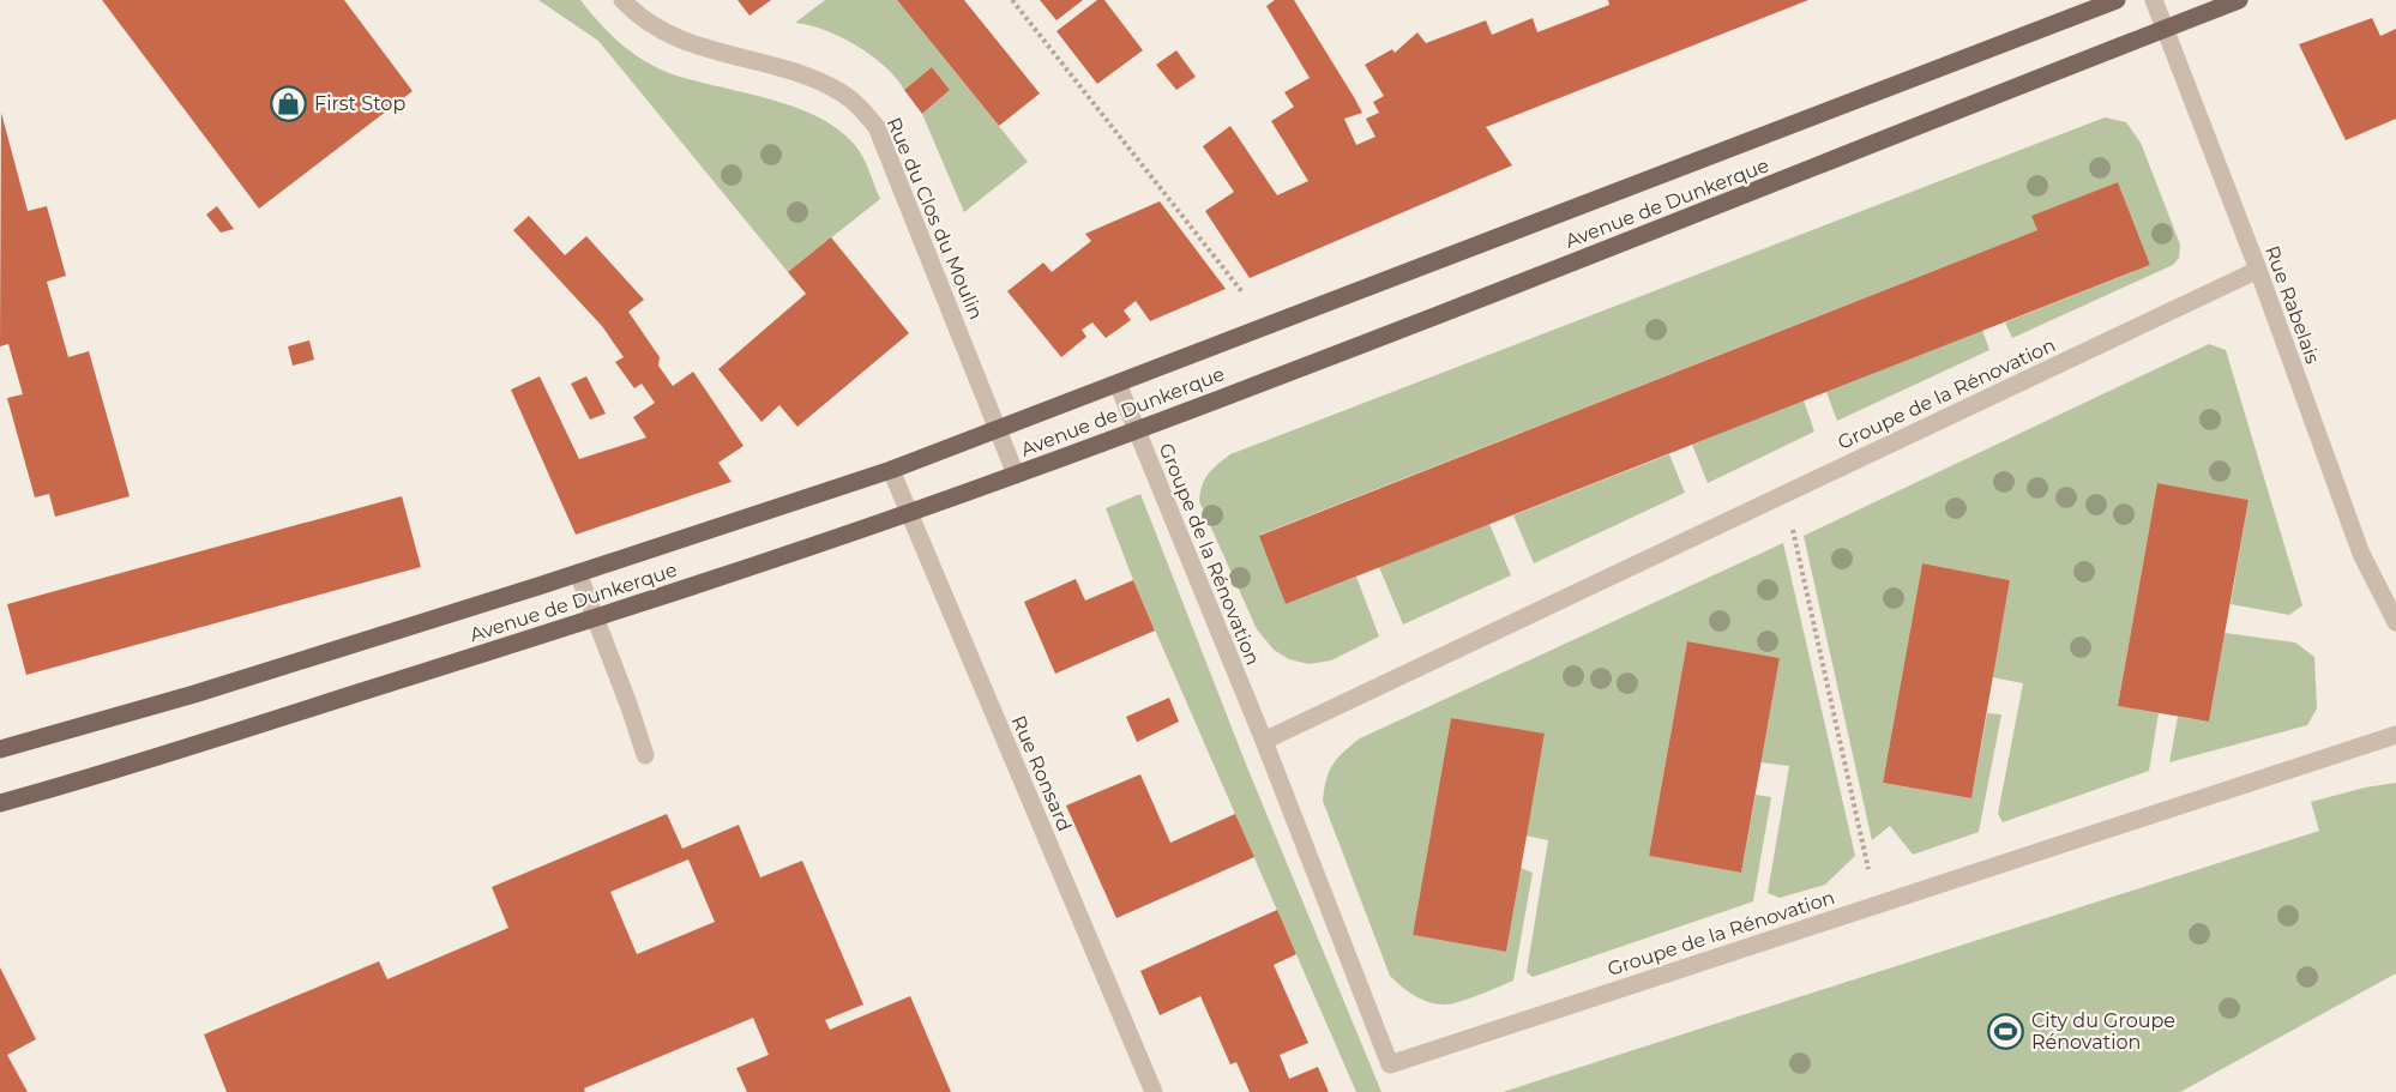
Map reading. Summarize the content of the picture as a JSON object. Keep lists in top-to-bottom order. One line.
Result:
{"streets":{"main road":["Avenue de Dunkerque"],"street":["Rue du Clos du Moulin","Rue Rabelais","Groupe de la Rénovation","Rue Ronsard"]},"crossings":[["Avenue de Dunkerque","Rue du Clos du Moulin"],["Avenue de Dunkerque","Rue Rabelais"],["Avenue de Dunkerque","Groupe de la Rénovation"],["Avenue de Dunkerque","Rue Ronsard"],["Rue Rabelais","Groupe de la Rénovation"]],"places":{"shop":["First Stop"],"sports":["City du Groupe Rénovation"]}}
